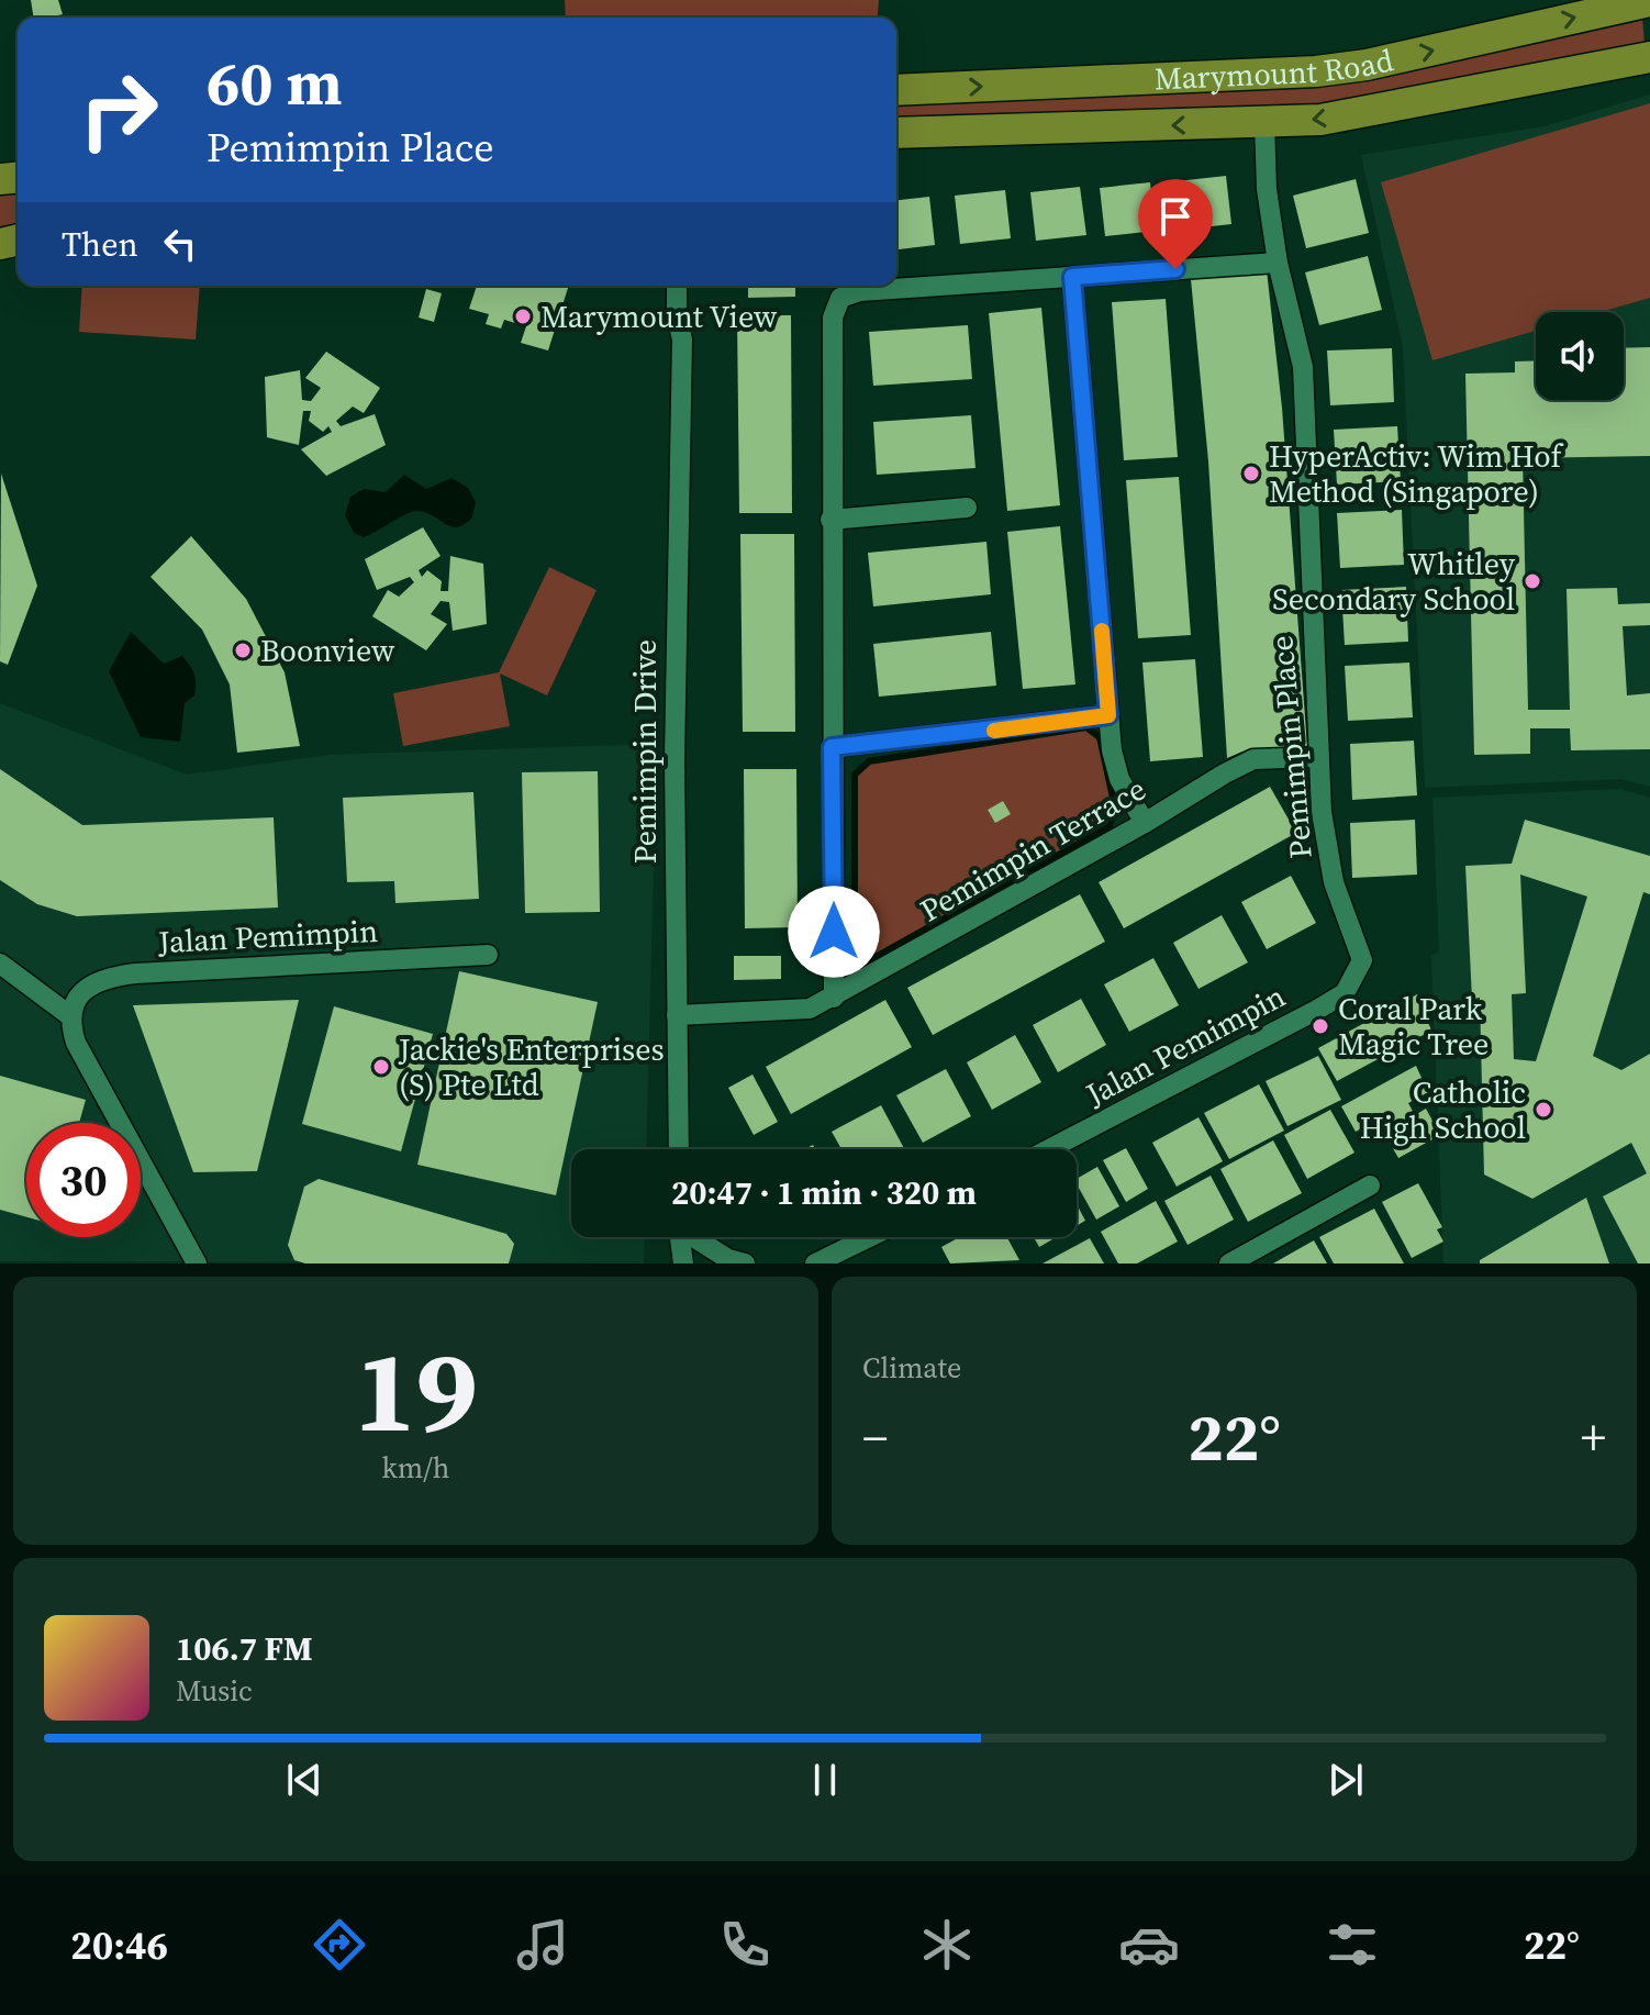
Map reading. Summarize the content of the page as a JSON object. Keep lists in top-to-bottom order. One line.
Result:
{"streets":{"main road":["Marymount Road"],"street":["Pemimpin Place","Pemimpin Drive","Pemimpin Terrace","Jalan Pemimpin"]},"crossings":[["Marymount Road","Pemimpin Place"],["Pemimpin Place","Pemimpin Terrace"],["Pemimpin Place","Jalan Pemimpin"],["Pemimpin Drive","Pemimpin Terrace"]],"places":["Marymount View","HyperActiv: Wim Hof Method (Singapore)","Whitley Secondary School","Boonview","Coral Park Magic Tree","Jackie's Enterprises (S) Pte Ltd","Catholic High School"],"page":{"turn":["60 m","Pemimpin Place"],"then":"Then","limit":"30","trip":"20:47 · 1 min · 320 m","tile":[["19","km/h"],"Climate"],"heat":["−","22°","+"],"song":["106.7 FM","Music"],"tabs":["20:46","22°"]}}
